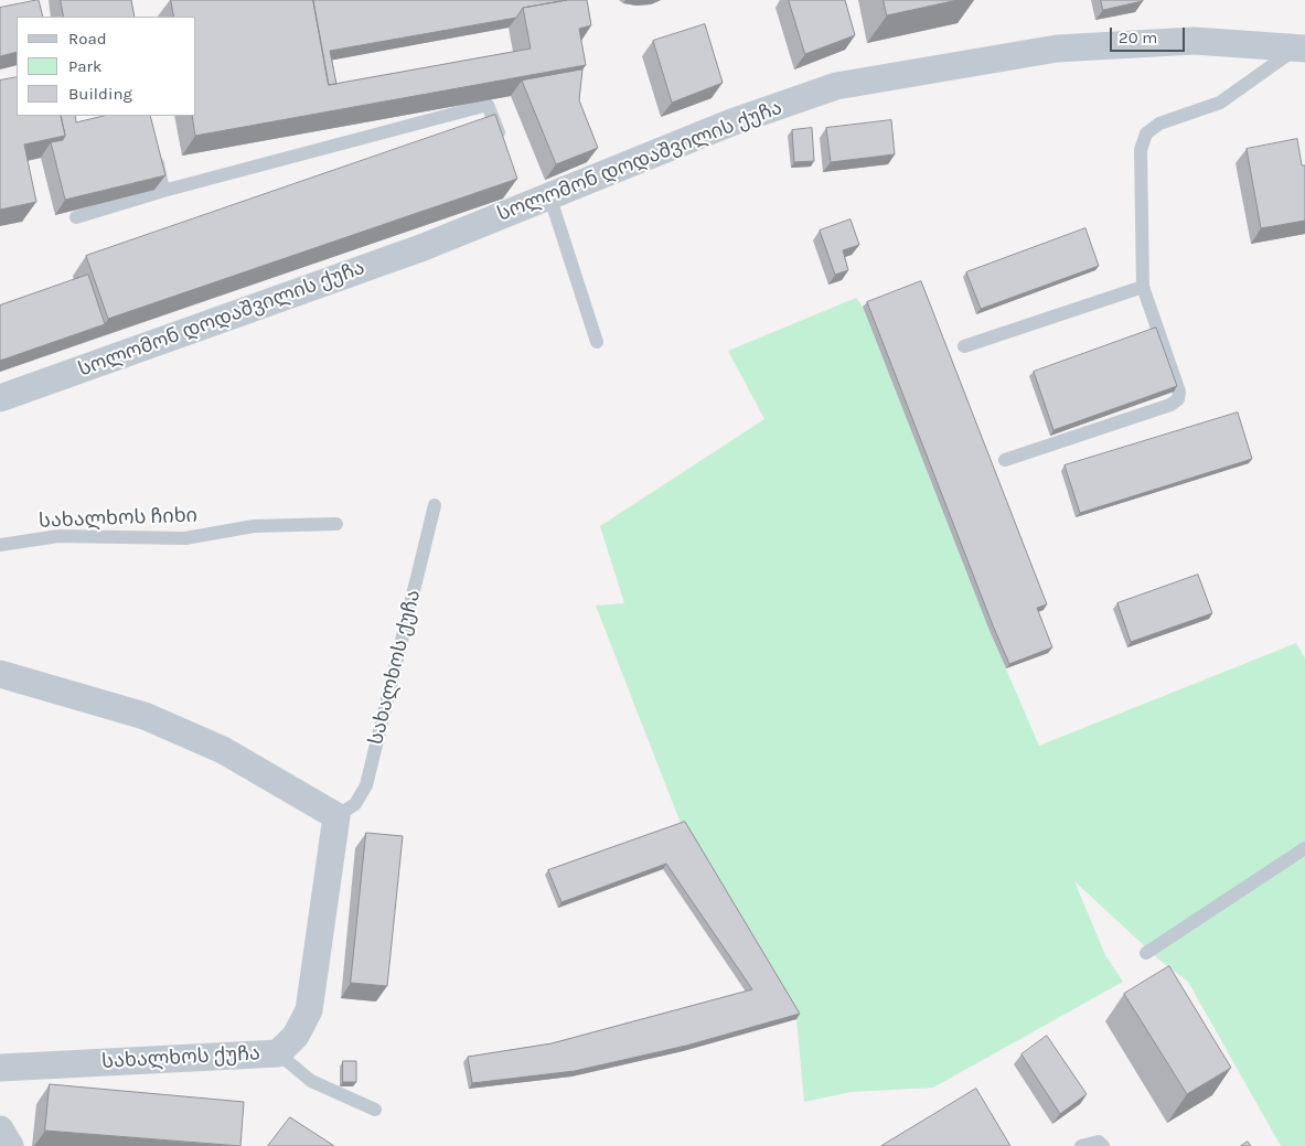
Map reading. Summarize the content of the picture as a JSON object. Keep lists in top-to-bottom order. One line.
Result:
{"streets":{"street":["სოლომონ დოდაშვილის ქუჩა","სახალხოს ქუჩა"],"lane":["სახალხოს ჩიხი"]},"legend":["Road","Park","Building"],"scale_bar":"20 m"}
